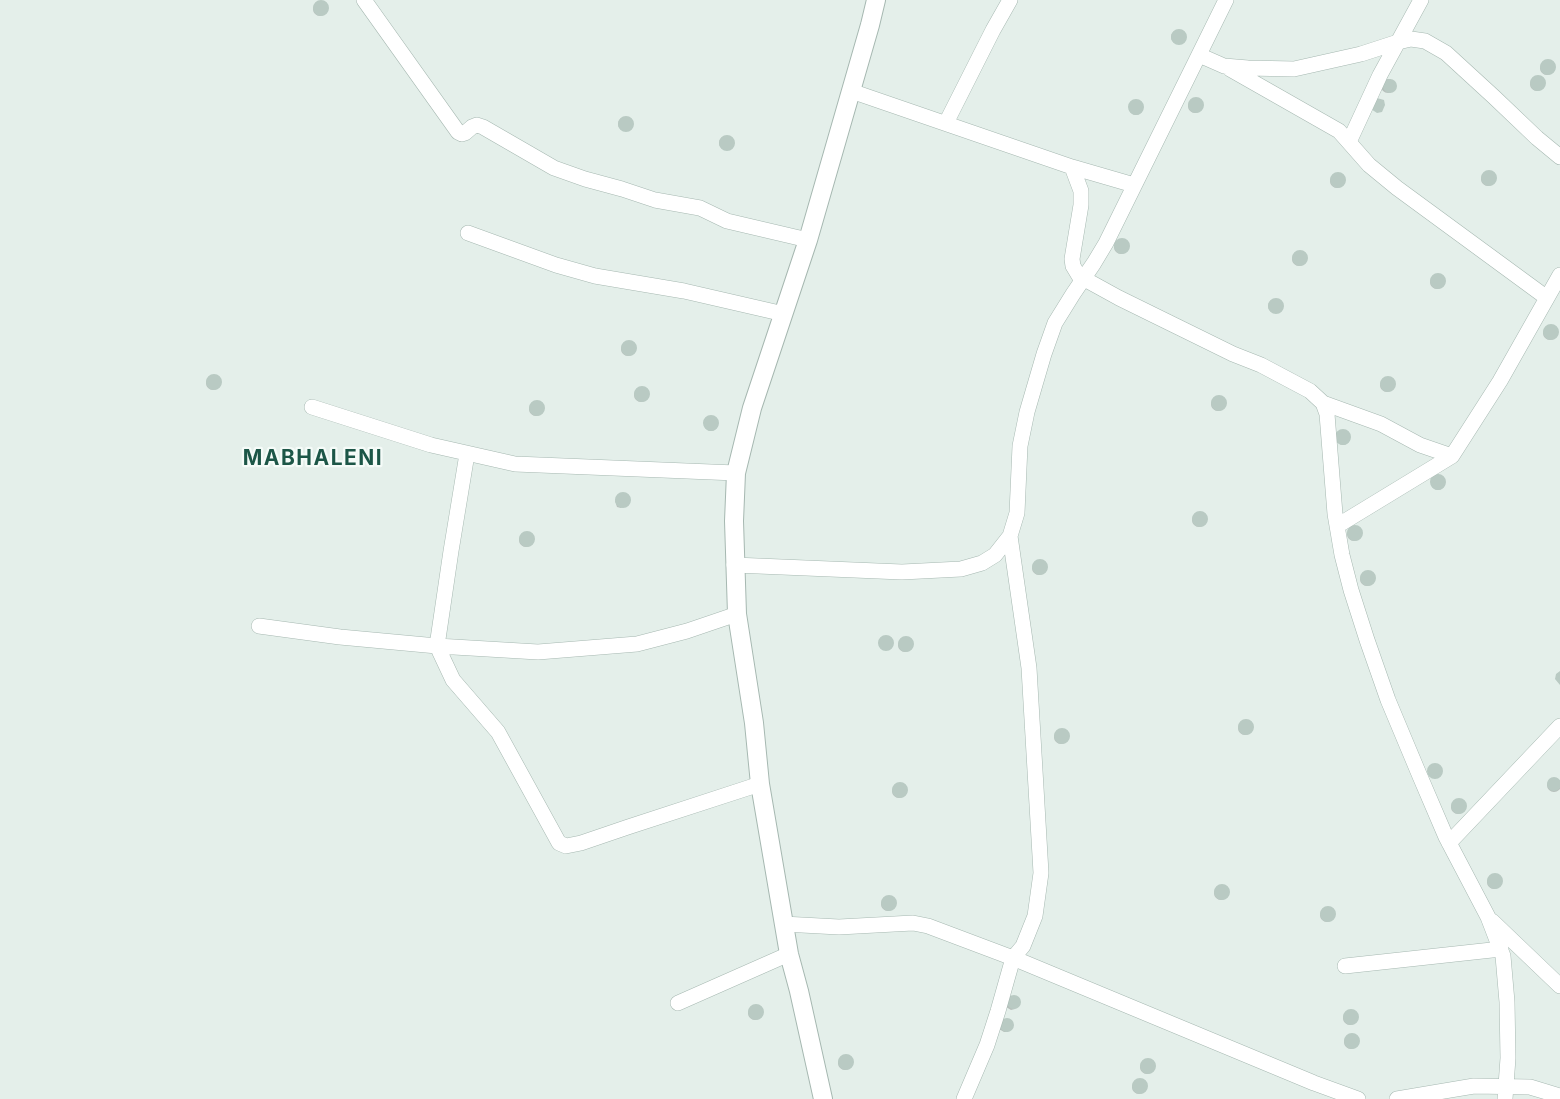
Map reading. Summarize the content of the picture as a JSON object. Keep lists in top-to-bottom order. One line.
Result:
{"districts":["MABHALENI"]}
